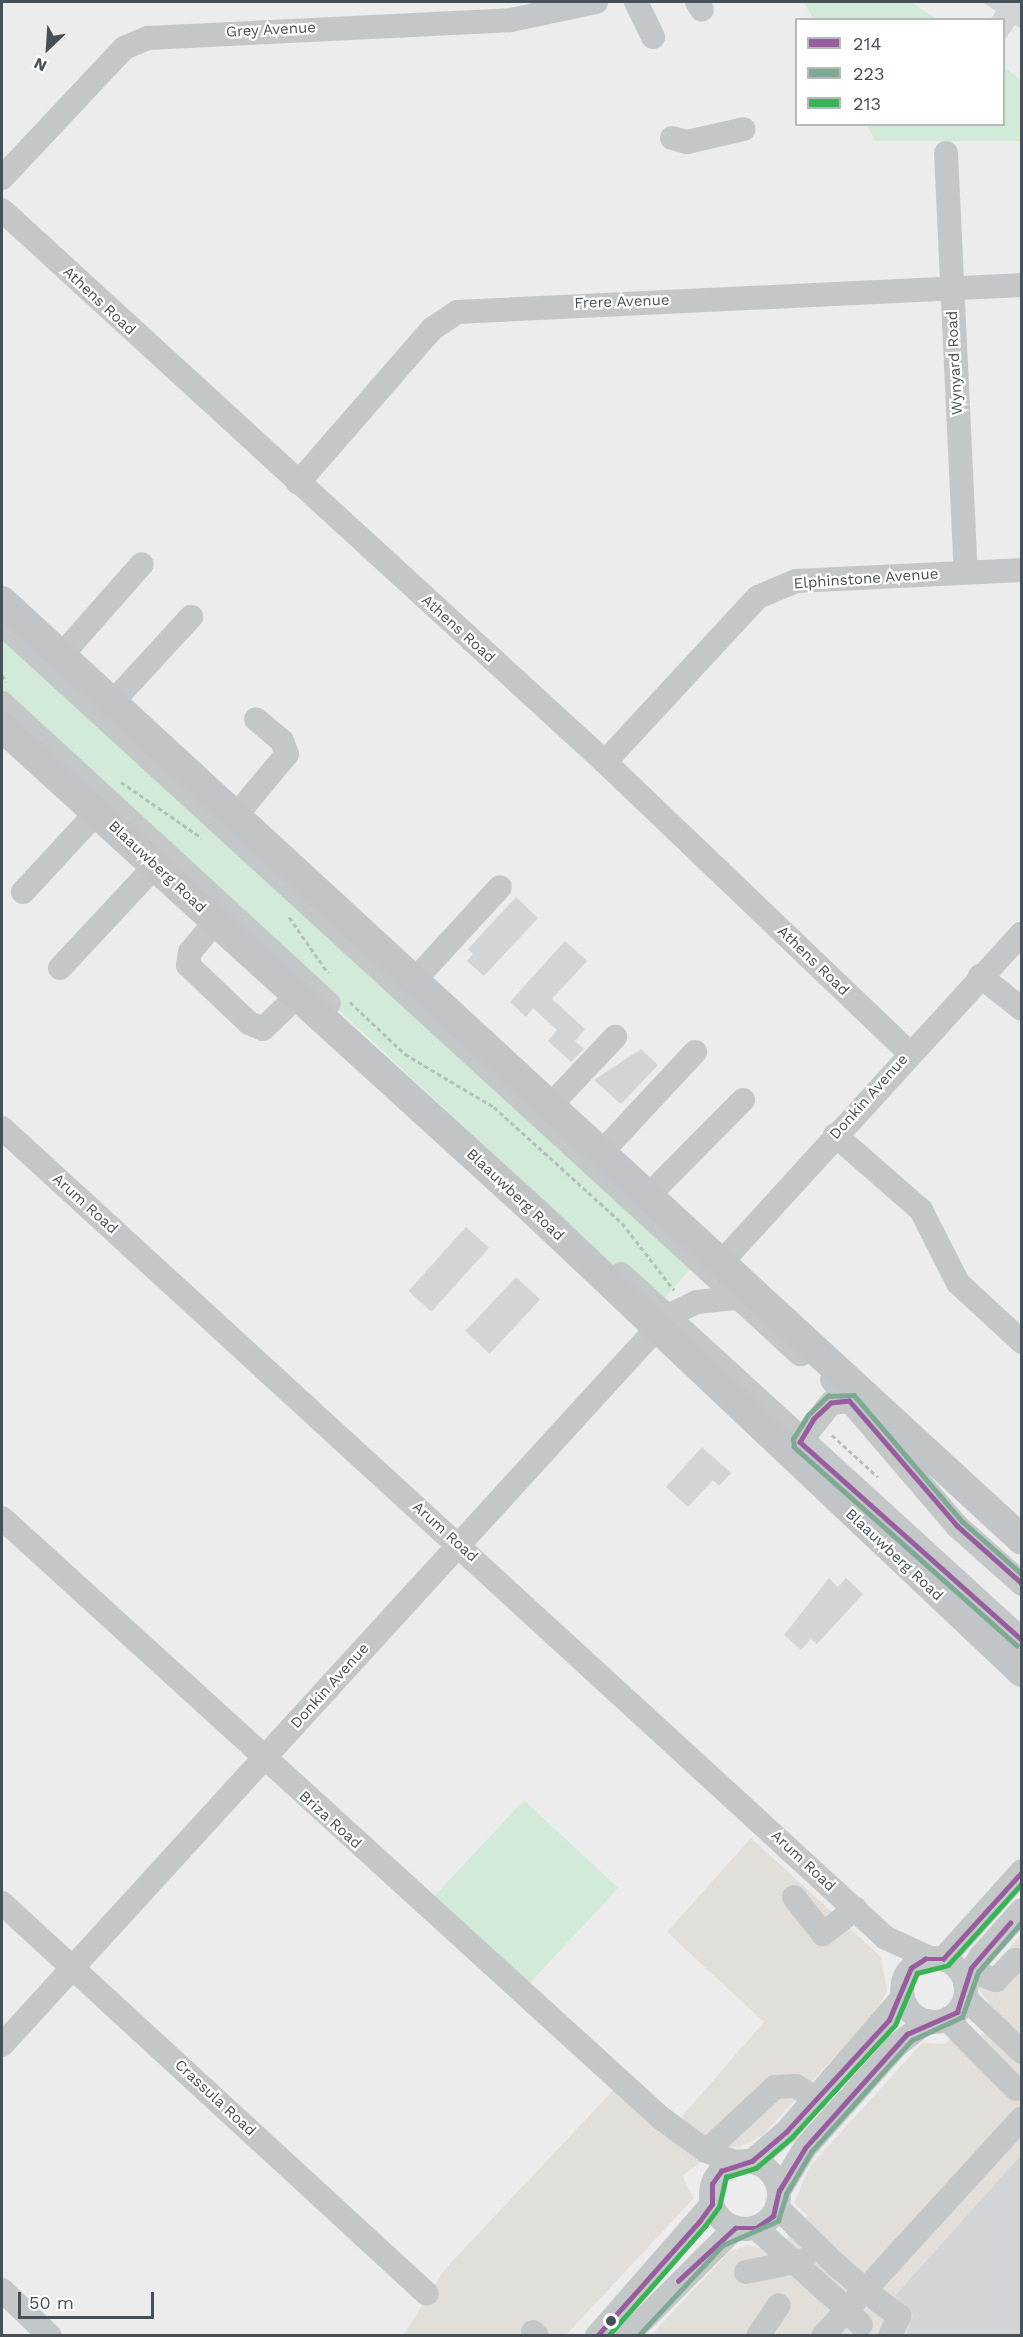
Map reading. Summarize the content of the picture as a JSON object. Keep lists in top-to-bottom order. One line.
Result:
{"streets":{"main road":["Blaauwberg Road"],"street":["Grey Avenue","Athens Road","Frere Avenue","Wynyard Road","Elphinstone Avenue","Donkin Avenue","Arum Road","Briza Road","Crassula Road"]},"crossings":[["Athens Road","Frere Avenue"],["Athens Road","Elphinstone Avenue"],["Athens Road","Donkin Avenue"],["Frere Avenue","Wynyard Road"],["Wynyard Road","Elphinstone Avenue"],["Blaauwberg Road","Donkin Avenue"],["Donkin Avenue","Arum Road"],["Donkin Avenue","Briza Road"],["Donkin Avenue","Crassula Road"]],"lines":["transit line 223","transit line 214","transit line 213"],"legend":["214","223","213"],"scale_bar":"50 m","north":"bottom left"}
